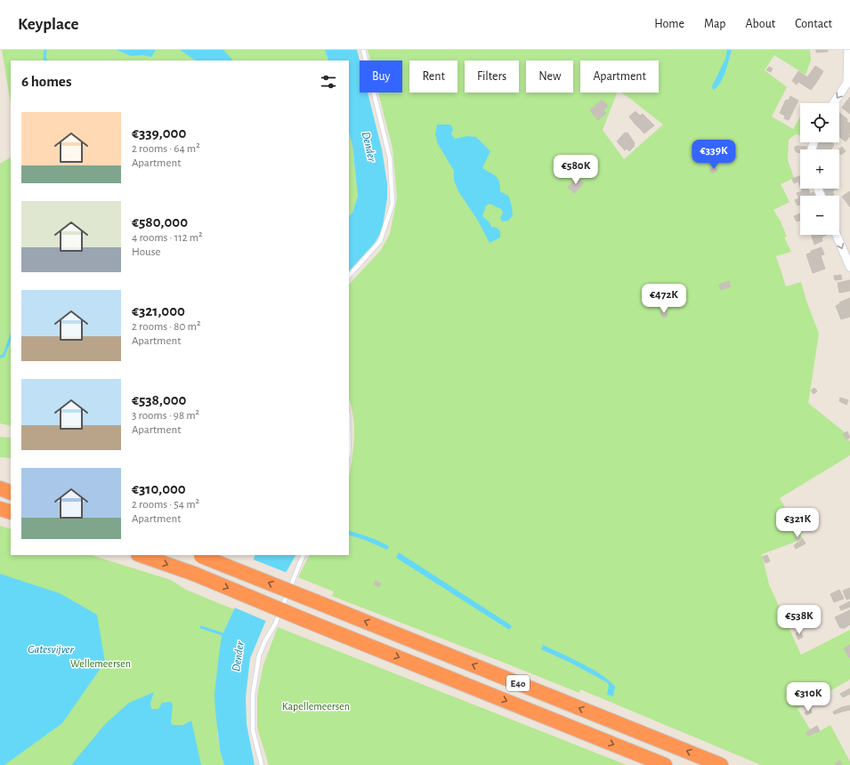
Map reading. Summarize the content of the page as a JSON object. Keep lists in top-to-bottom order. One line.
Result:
{"streets":{"highway":["E40"]},"water":["Dender","Gatesvijver"],"parks":["Wellemeersen","Kapellemeersen"],"page":{"header":"Keyplace","nav":["Home","Map","About","Contact"],"chip":["Buy","Rent","Filters","New","Apartment"],"heading":"6 homes","map_buttons":["+","−"],"list":[{"name":"€339,000","note":"2 rooms · 64 m² · Apartment"},{"name":"€580,000","note":"4 rooms · 112 m² · House"},{"name":"€321,000","note":"2 rooms · 80 m² · Apartment"},{"name":"€538,000","note":"3 rooms · 98 m² · Apartment"},{"name":"€310,000","note":"2 rooms · 54 m² · Apartment"}],"price":["€339K","€580K","€472K","€321K","€538K","€310K"]}}
